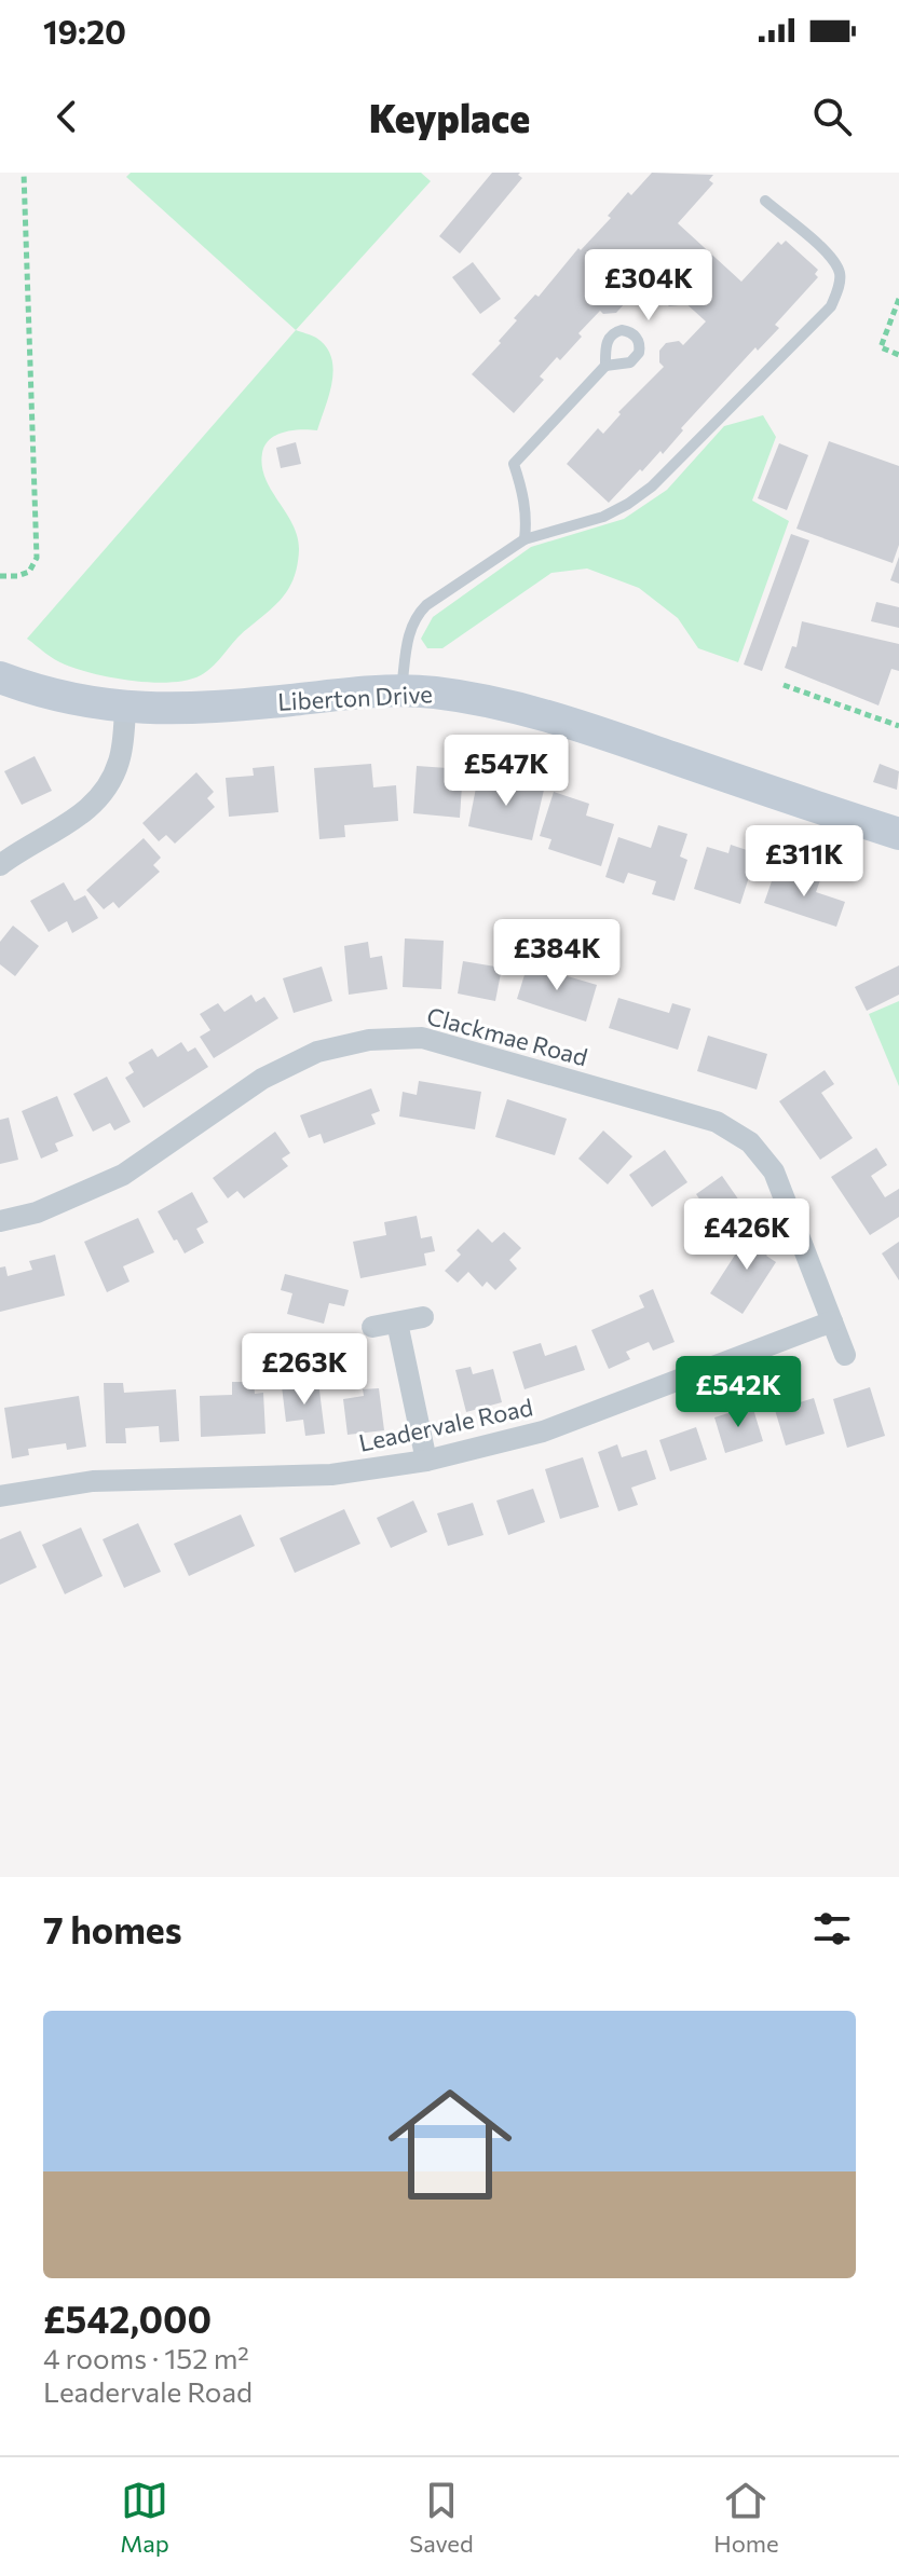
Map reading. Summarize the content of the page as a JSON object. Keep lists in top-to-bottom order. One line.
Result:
{"streets":{"street":["Liberton Drive","Clackmae Road","Leadervale Road"]},"crossings":[["Clackmae Road","Leadervale Road"]],"page":{"status":"19:20","header":"Keyplace","price":["£304K","£547K","£311K","£384K","£426K","£263K","£542K"],"heading":"7 homes","list":[{"name":"£542,000","note":"4 rooms · 152 m² · Leadervale Road"}],"tabs":["Map","Saved","Home"]}}
